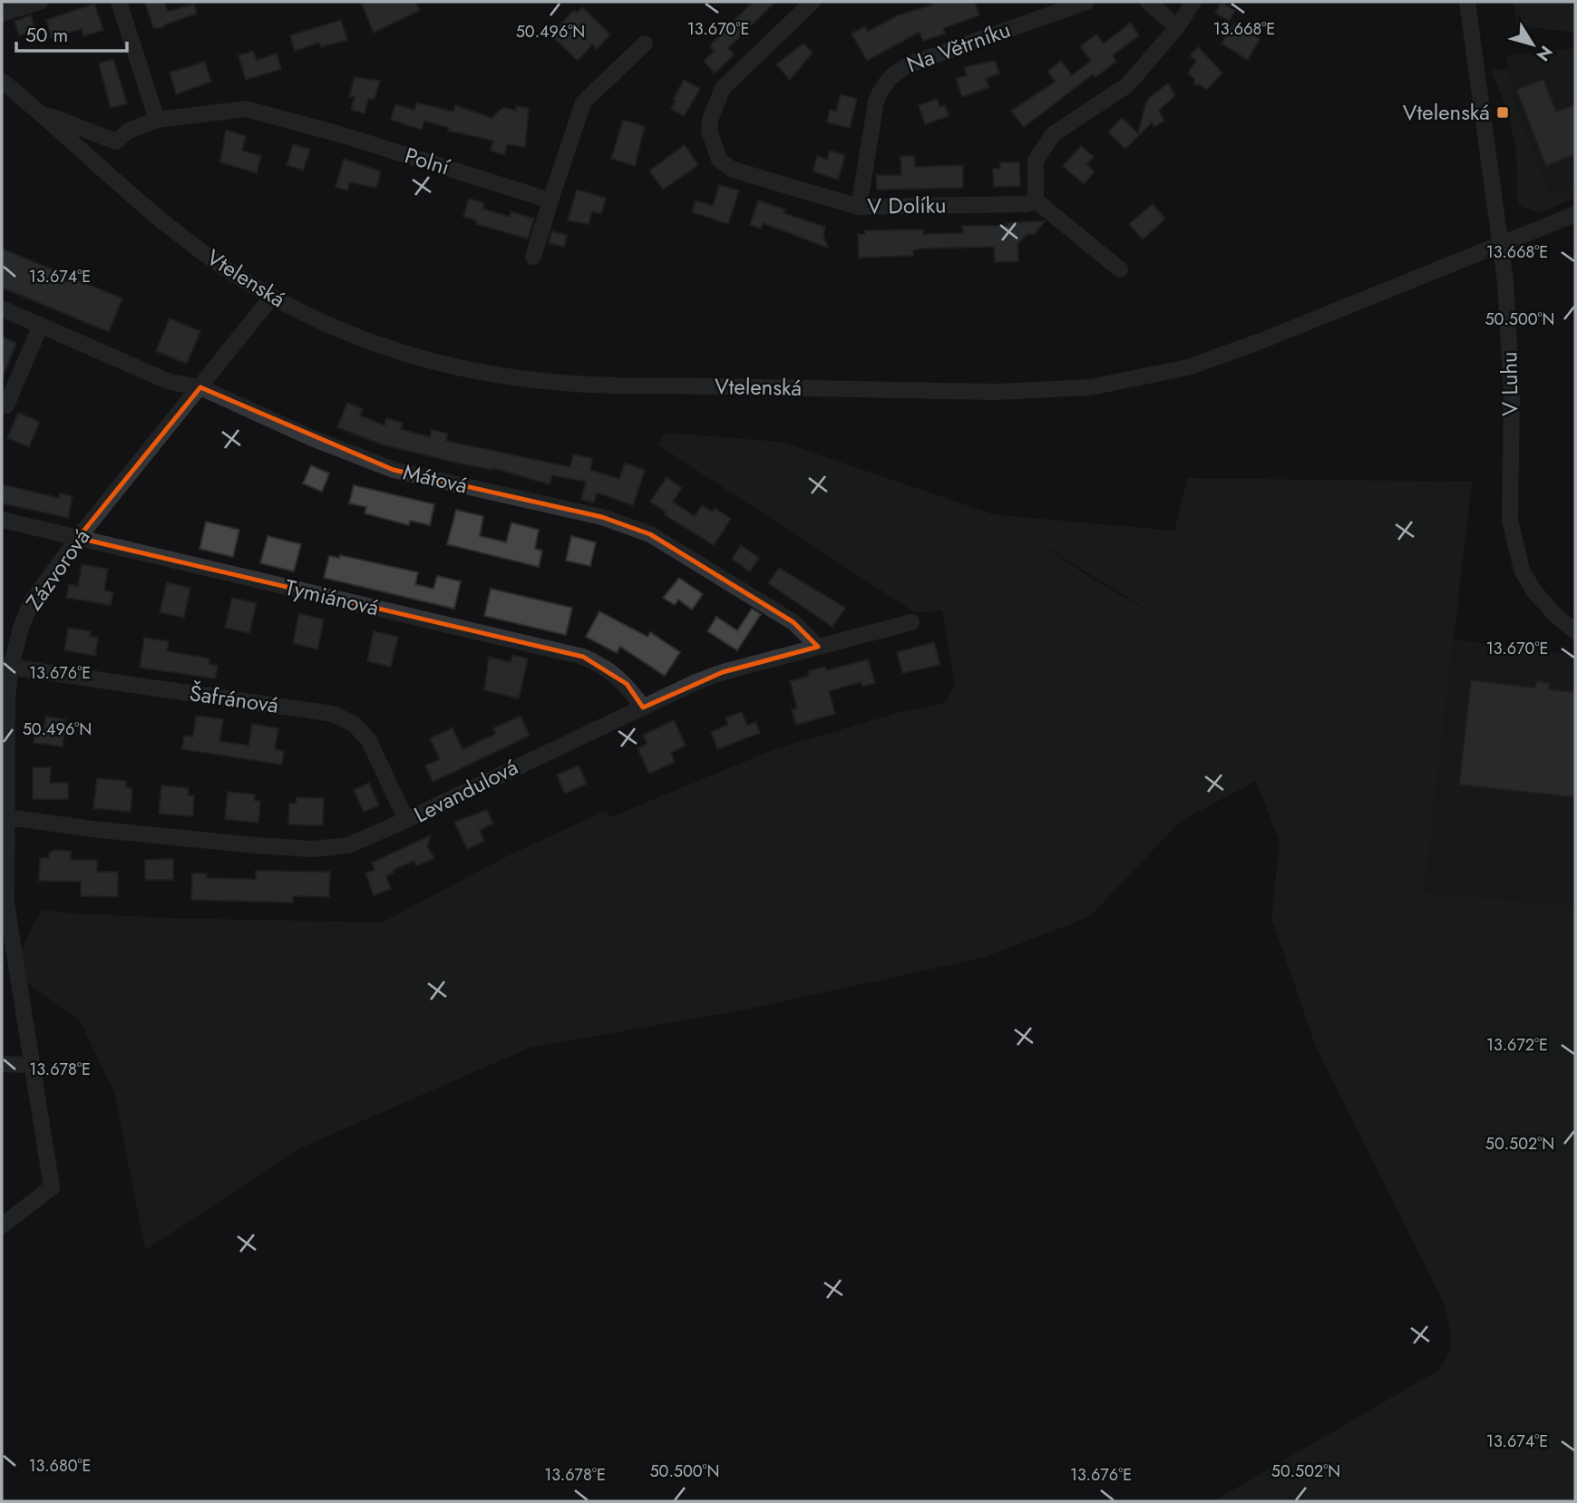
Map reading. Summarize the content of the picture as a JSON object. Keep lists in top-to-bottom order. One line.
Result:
{"streets":{"street":["Na Větrníku","Polní","V Dolíku","Vtelenská","V Luhu","Mátová","Zázvorová","Tymiánová","Šafránová","Levandulová"]},"crossings":[["Na Větrníku","V Dolíku"],["Vtelenská","V Luhu"],["Vtelenská","Zázvorová"],["Mátová","Zázvorová"],["Mátová","Levandulová"],["Zázvorová","Tymiánová"],["Zázvorová","Šafránová"],["Zázvorová","Levandulová"],["Tymiánová","Levandulová"],["Šafránová","Levandulová"]],"places":{"transit":["Vtelenská"]},"scale_bar":"50 m","north":"bottom right","coordinates":["13.668°E","13.670°E","50.496°N","13.674°E","50.500°N","13.676°E","13.672°E","13.678°E","50.502°N","13.680°E"]}
